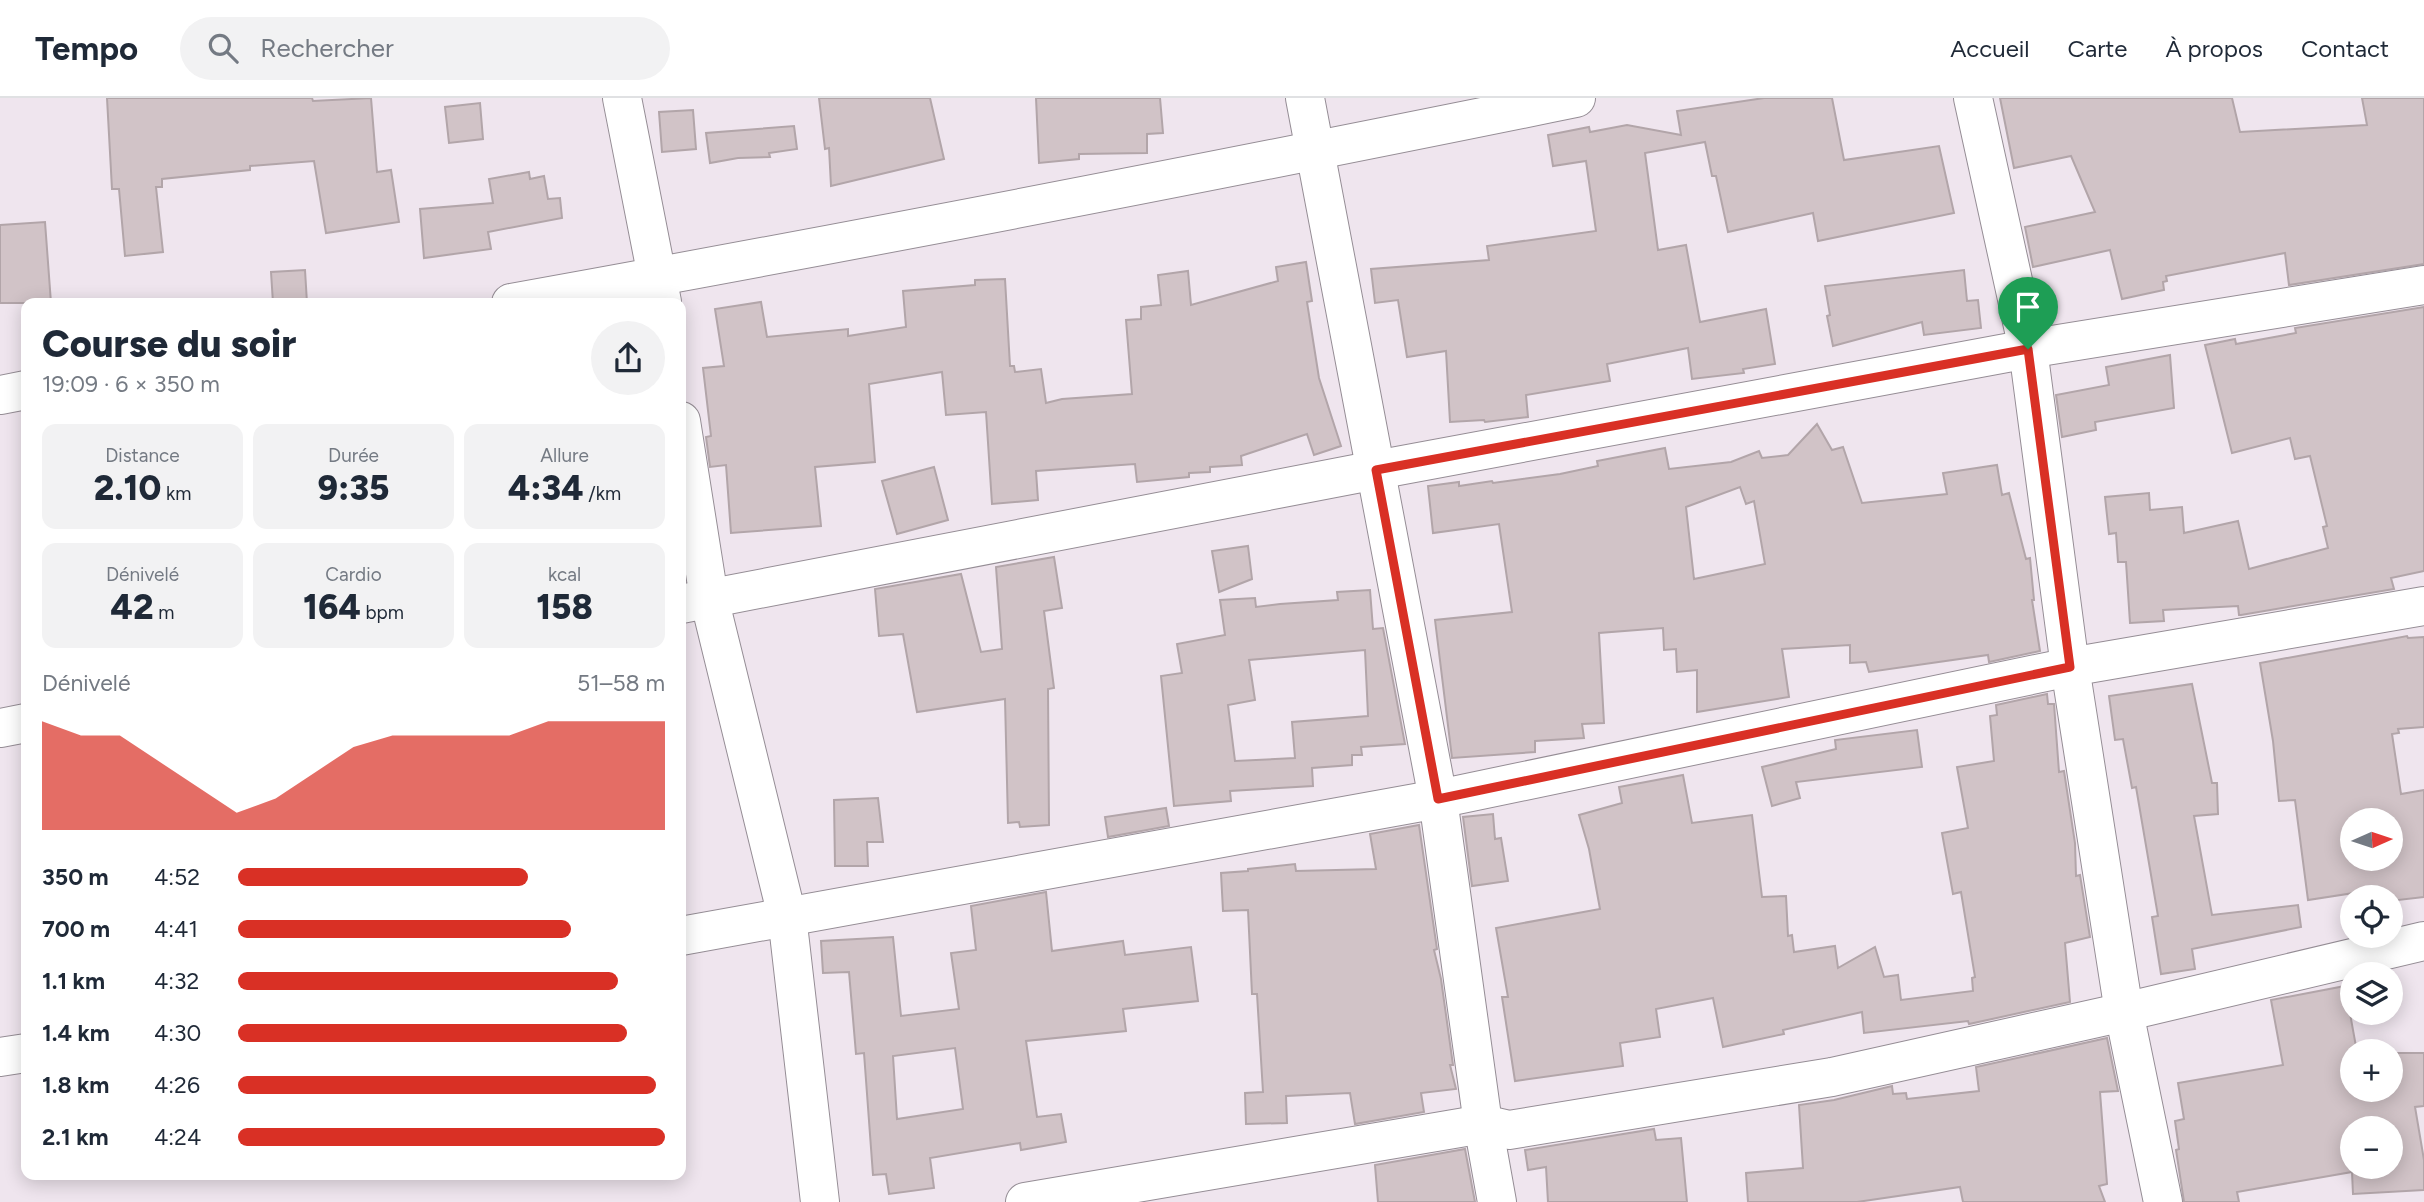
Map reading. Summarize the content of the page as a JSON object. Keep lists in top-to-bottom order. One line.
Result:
{"north":"right","page":{"header":"Tempo","search":"Rechercher","nav":["Accueil","Carte","À propos","Contact"],"heading":["Course du soir","19:09 · 6 × 350 m"],"stats":[["Distance","2.10 km"],["Durée","9:35"],["Allure","4:34 /km"],["Dénivelé","42 m"],["Cardio","164 bpm"],["kcal","158"]],"chart":["Dénivelé","51–58 m"],"map_buttons":["+","−"],"list":[{"name":"350 m","note":"4:52"},{"name":"700 m","note":"4:41"},{"name":"1.1 km","note":"4:32"},{"name":"1.4 km","note":"4:30"},{"name":"1.8 km","note":"4:26"},{"name":"2.1 km","note":"4:24"}]}}
